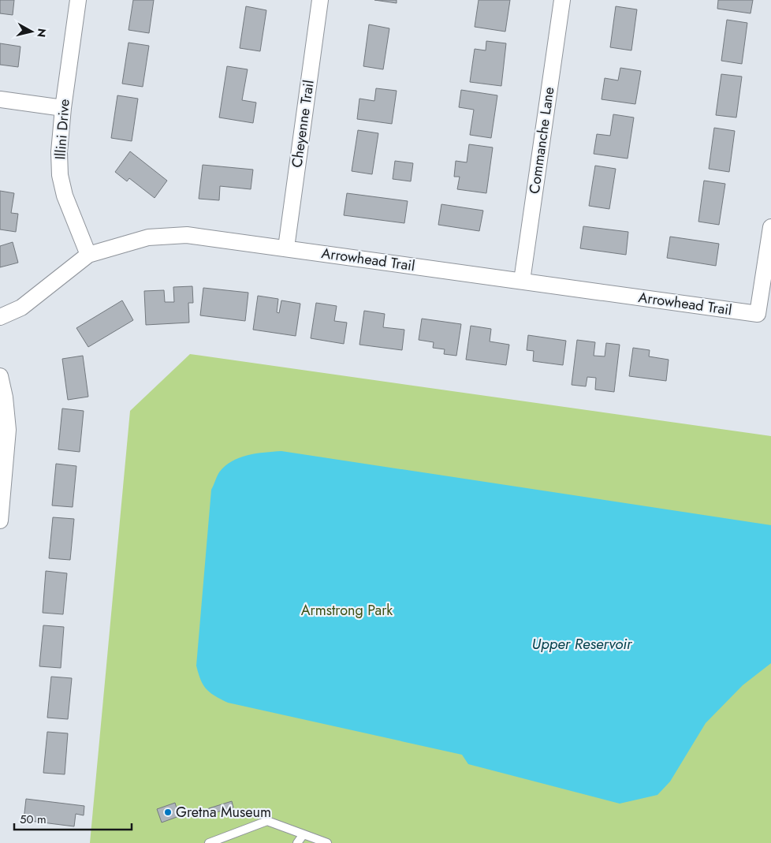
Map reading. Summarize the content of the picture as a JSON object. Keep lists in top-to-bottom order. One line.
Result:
{"streets":{"street":["Cheyenne Trail","Illini Drive","Commanche Lane","Arrowhead Trail"]},"crossings":[["Cheyenne Trail","Arrowhead Trail"],["Illini Drive","Arrowhead Trail"],["Commanche Lane","Arrowhead Trail"]],"water":["Upper Reservoir"],"parks":["Armstrong Park"],"places":["Gretna Museum"],"scale_bar":"50 m","north":"right"}
